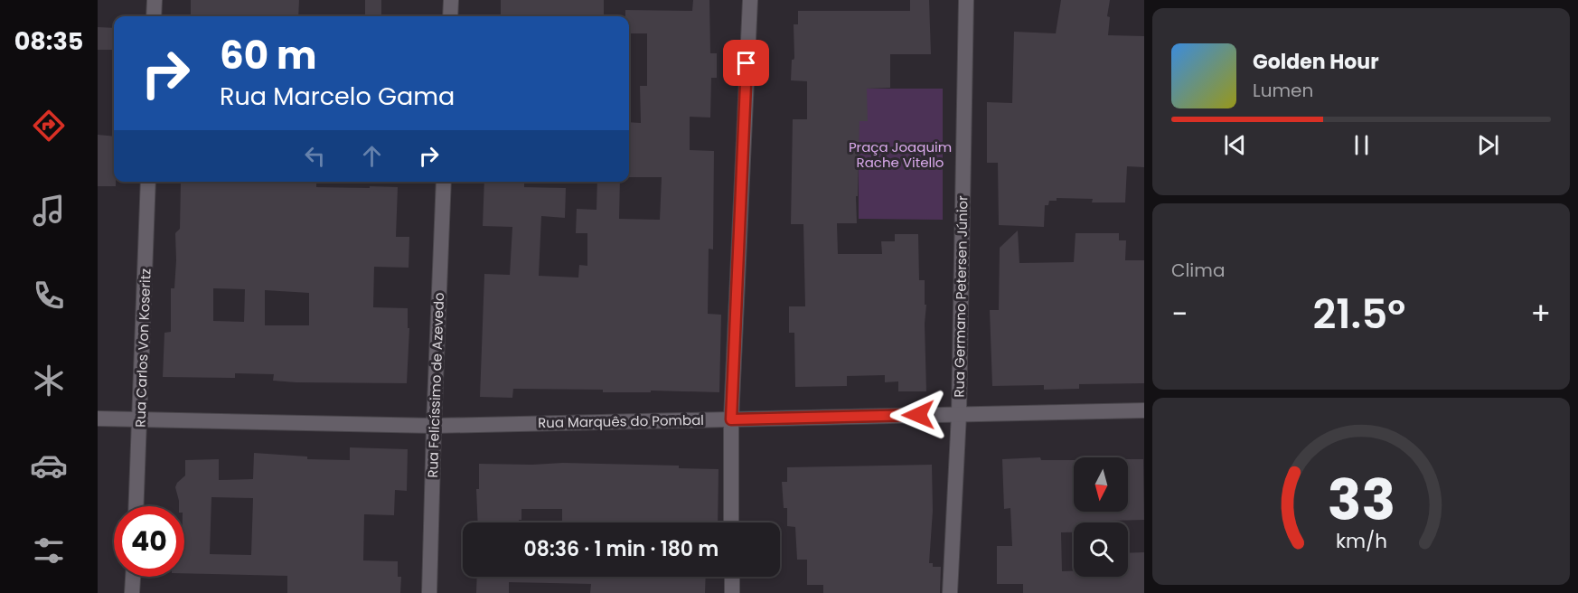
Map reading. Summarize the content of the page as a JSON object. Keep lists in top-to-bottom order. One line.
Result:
{"streets":{"street":["Rua Germano Petersen Júnior","Rua Carlos Von Koseritz","Rua Felicíssimo de Azevedo","Rua Marquês do Pombal"]},"crossings":[["Rua Germano Petersen Júnior","Rua Marquês do Pombal"],["Rua Carlos Von Koseritz","Rua Marquês do Pombal"],["Rua Felicíssimo de Azevedo","Rua Marquês do Pombal"]],"parks":["Praça Joaquim Rache Vitello"],"north":"bottom","page":{"tabs":"08:35","turn":["60 m","Rua Marcelo Gama"],"song":["Golden Hour","Lumen"],"tile":"Clima","heat":["−","21.5°","+"],"limit":"40","trip":"08:36 · 1 min · 180 m","gauge":["33","km/h"]}}
